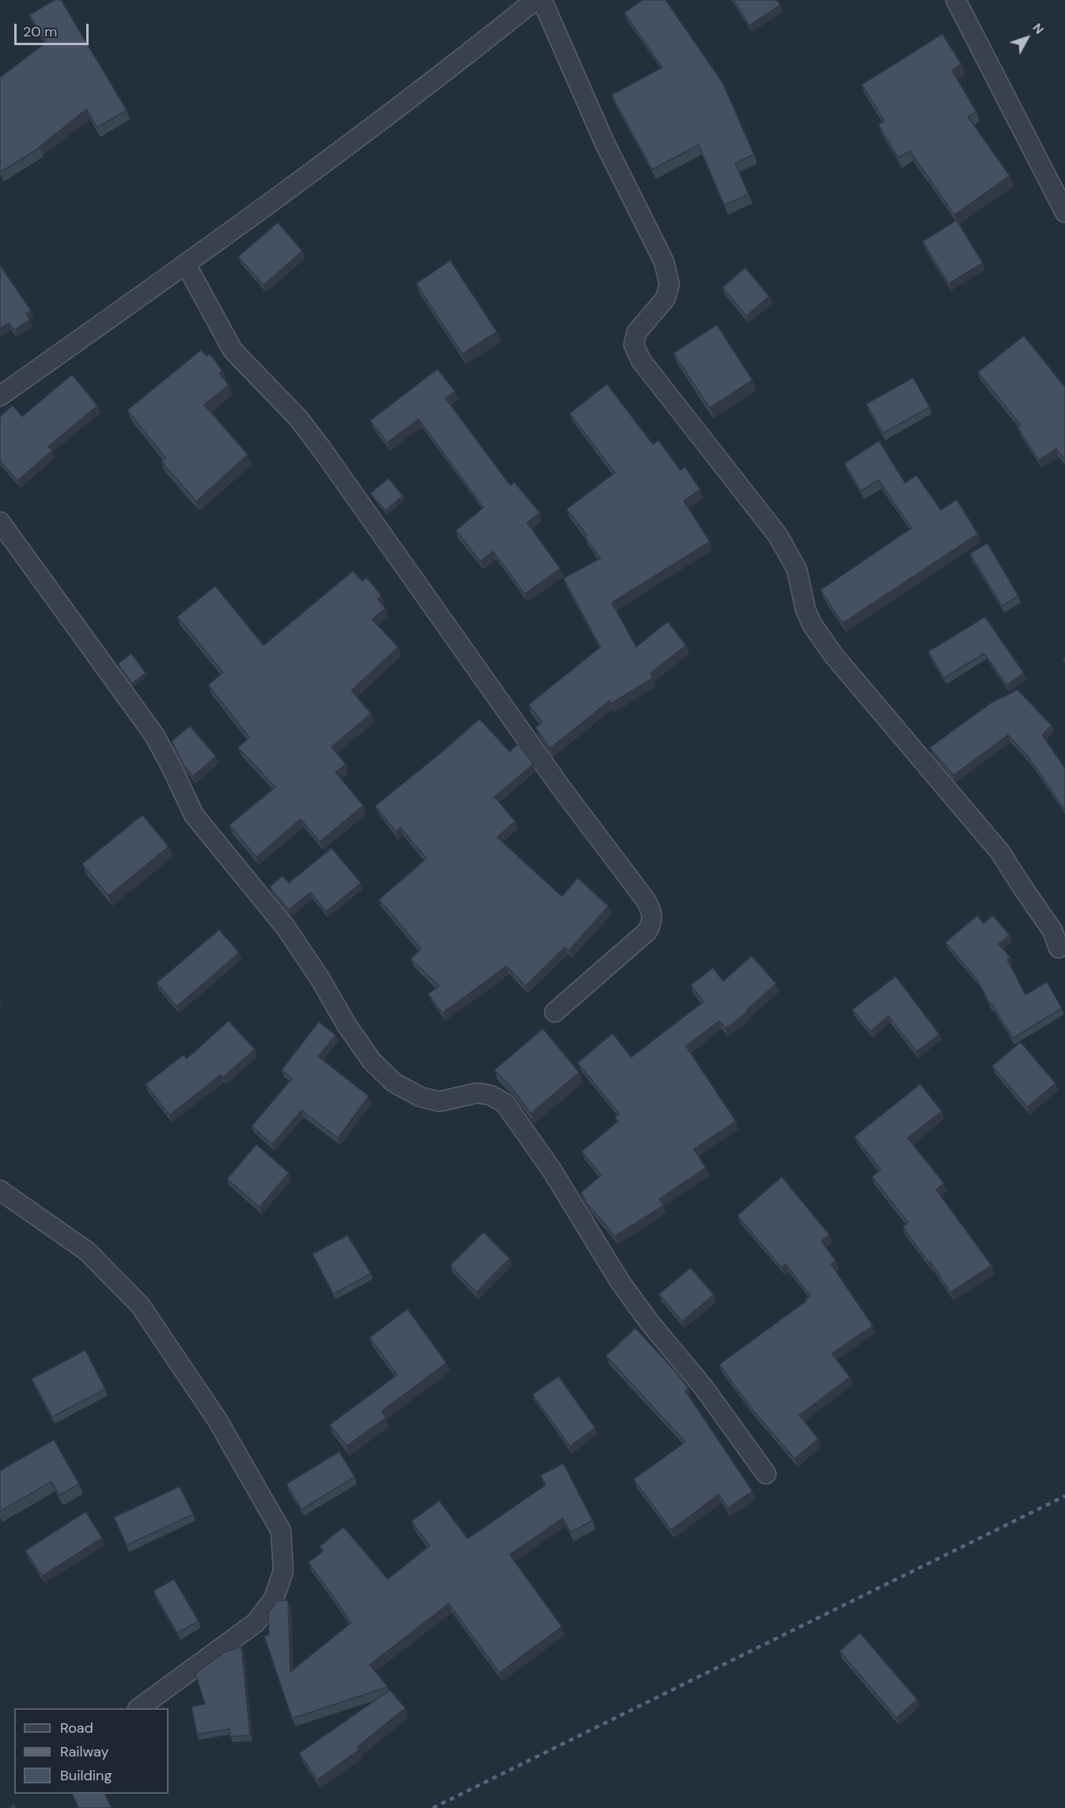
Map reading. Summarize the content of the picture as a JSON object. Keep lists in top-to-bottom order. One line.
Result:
{"legend":["Road","Railway","Building"],"scale_bar":"20 m","north":"top right"}
